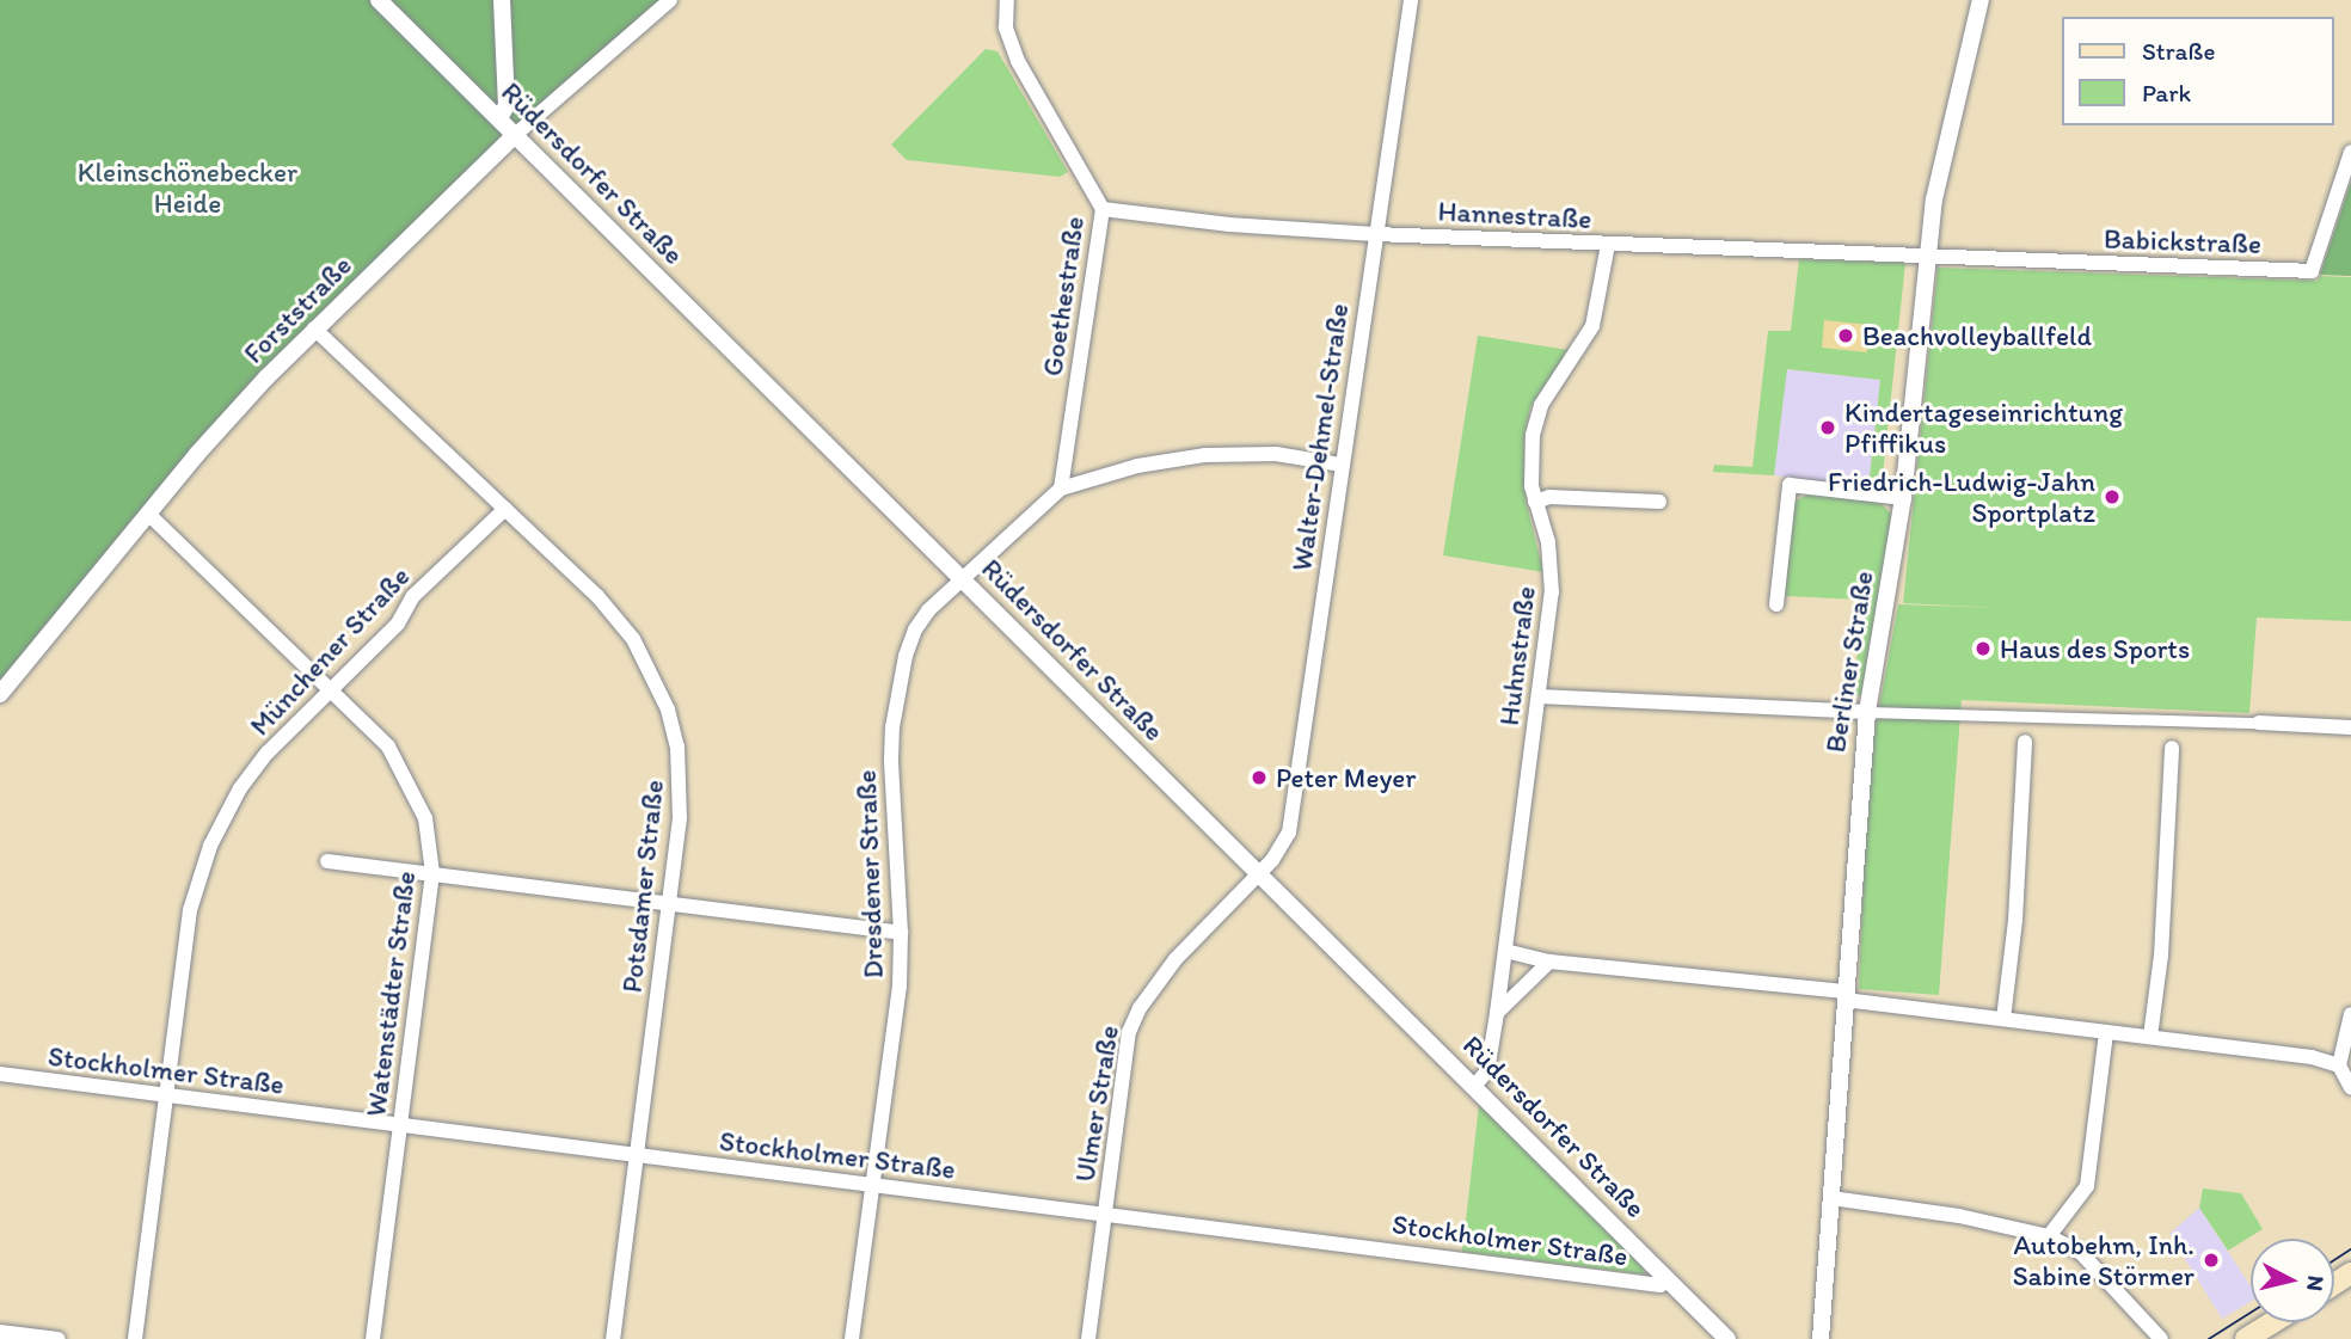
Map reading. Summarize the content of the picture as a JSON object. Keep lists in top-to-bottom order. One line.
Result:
{"streets":{"street":["Rüdersdorfer Straße","Hannestraße","Babickstraße","Goethestraße","Forststraße","Walter-Dehmel-Straße","Münchener Straße","Huhnstraße","Berliner Straße","Dresdener Straße","Potsdamer Straße","Watenstädter Straße","Stockholmer Straße","Ulmer Straße"]},"crossings":[["Rüdersdorfer Straße","Forststraße"],["Rüdersdorfer Straße","Walter-Dehmel-Straße"],["Rüdersdorfer Straße","Huhnstraße"],["Rüdersdorfer Straße","Dresdener Straße"],["Rüdersdorfer Straße","Stockholmer Straße"],["Rüdersdorfer Straße","Ulmer Straße"],["Hannestraße","Babickstraße"],["Hannestraße","Goethestraße"],["Hannestraße","Walter-Dehmel-Straße"],["Hannestraße","Huhnstraße"],["Hannestraße","Berliner Straße"],["Babickstraße","Berliner Straße"],["Forststraße","Potsdamer Straße"],["Forststraße","Watenstädter Straße"],["Walter-Dehmel-Straße","Ulmer Straße"],["Münchener Straße","Potsdamer Straße"],["Münchener Straße","Watenstädter Straße"],["Münchener Straße","Stockholmer Straße"],["Dresdener Straße","Stockholmer Straße"],["Potsdamer Straße","Stockholmer Straße"],["Watenstädter Straße","Stockholmer Straße"],["Stockholmer Straße","Ulmer Straße"]],"parks":["Kleinschönebecker Heide"],"places":["Beachvolleyballfeld","Kindertageseinrichtung Pfiffikus","Friedrich-Ludwig-Jahn Sportplatz","Haus des Sports","Peter Meyer","Autobehm, Inh. Sabine Störmer"],"legend":["Straße","Park"],"north":"right"}
